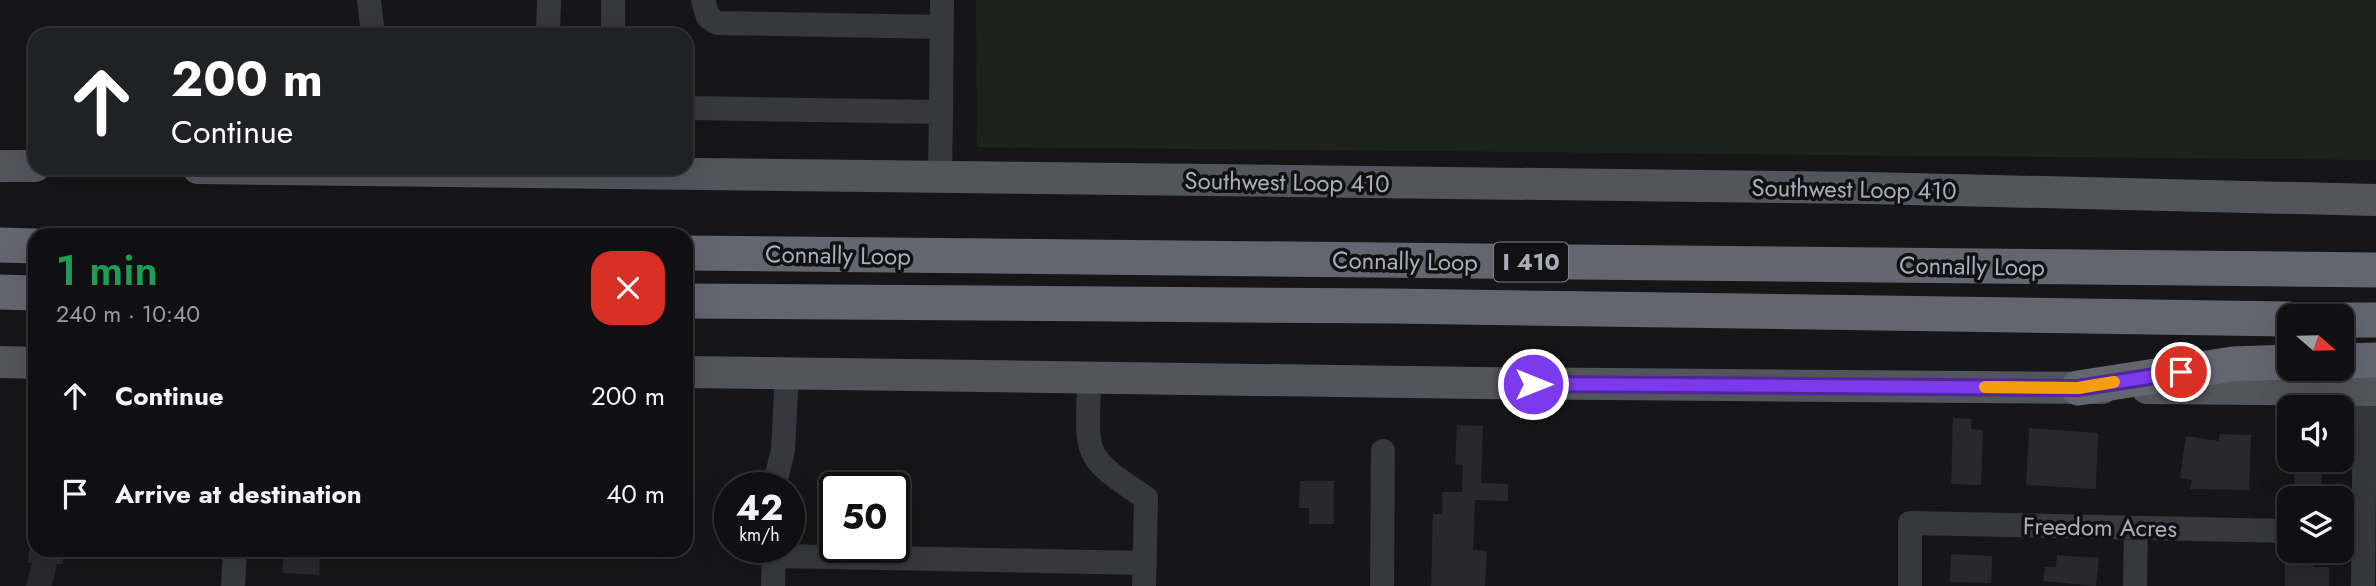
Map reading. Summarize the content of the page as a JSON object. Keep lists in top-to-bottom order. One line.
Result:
{"streets":{"highway":["Connally Loop","I 410"],"main road":["Southwest Loop 410"],"street":["Freedom Acres"]},"north":"right","page":{"turn":["200 m","Continue"],"heading":["1 min","240 m · 10:40"],"list":[{"name":"Continue","value":"200 m"},{"name":"Arrive at destination","value":"40 m"}],"speed":"42 km/h","limit":"50"}}
